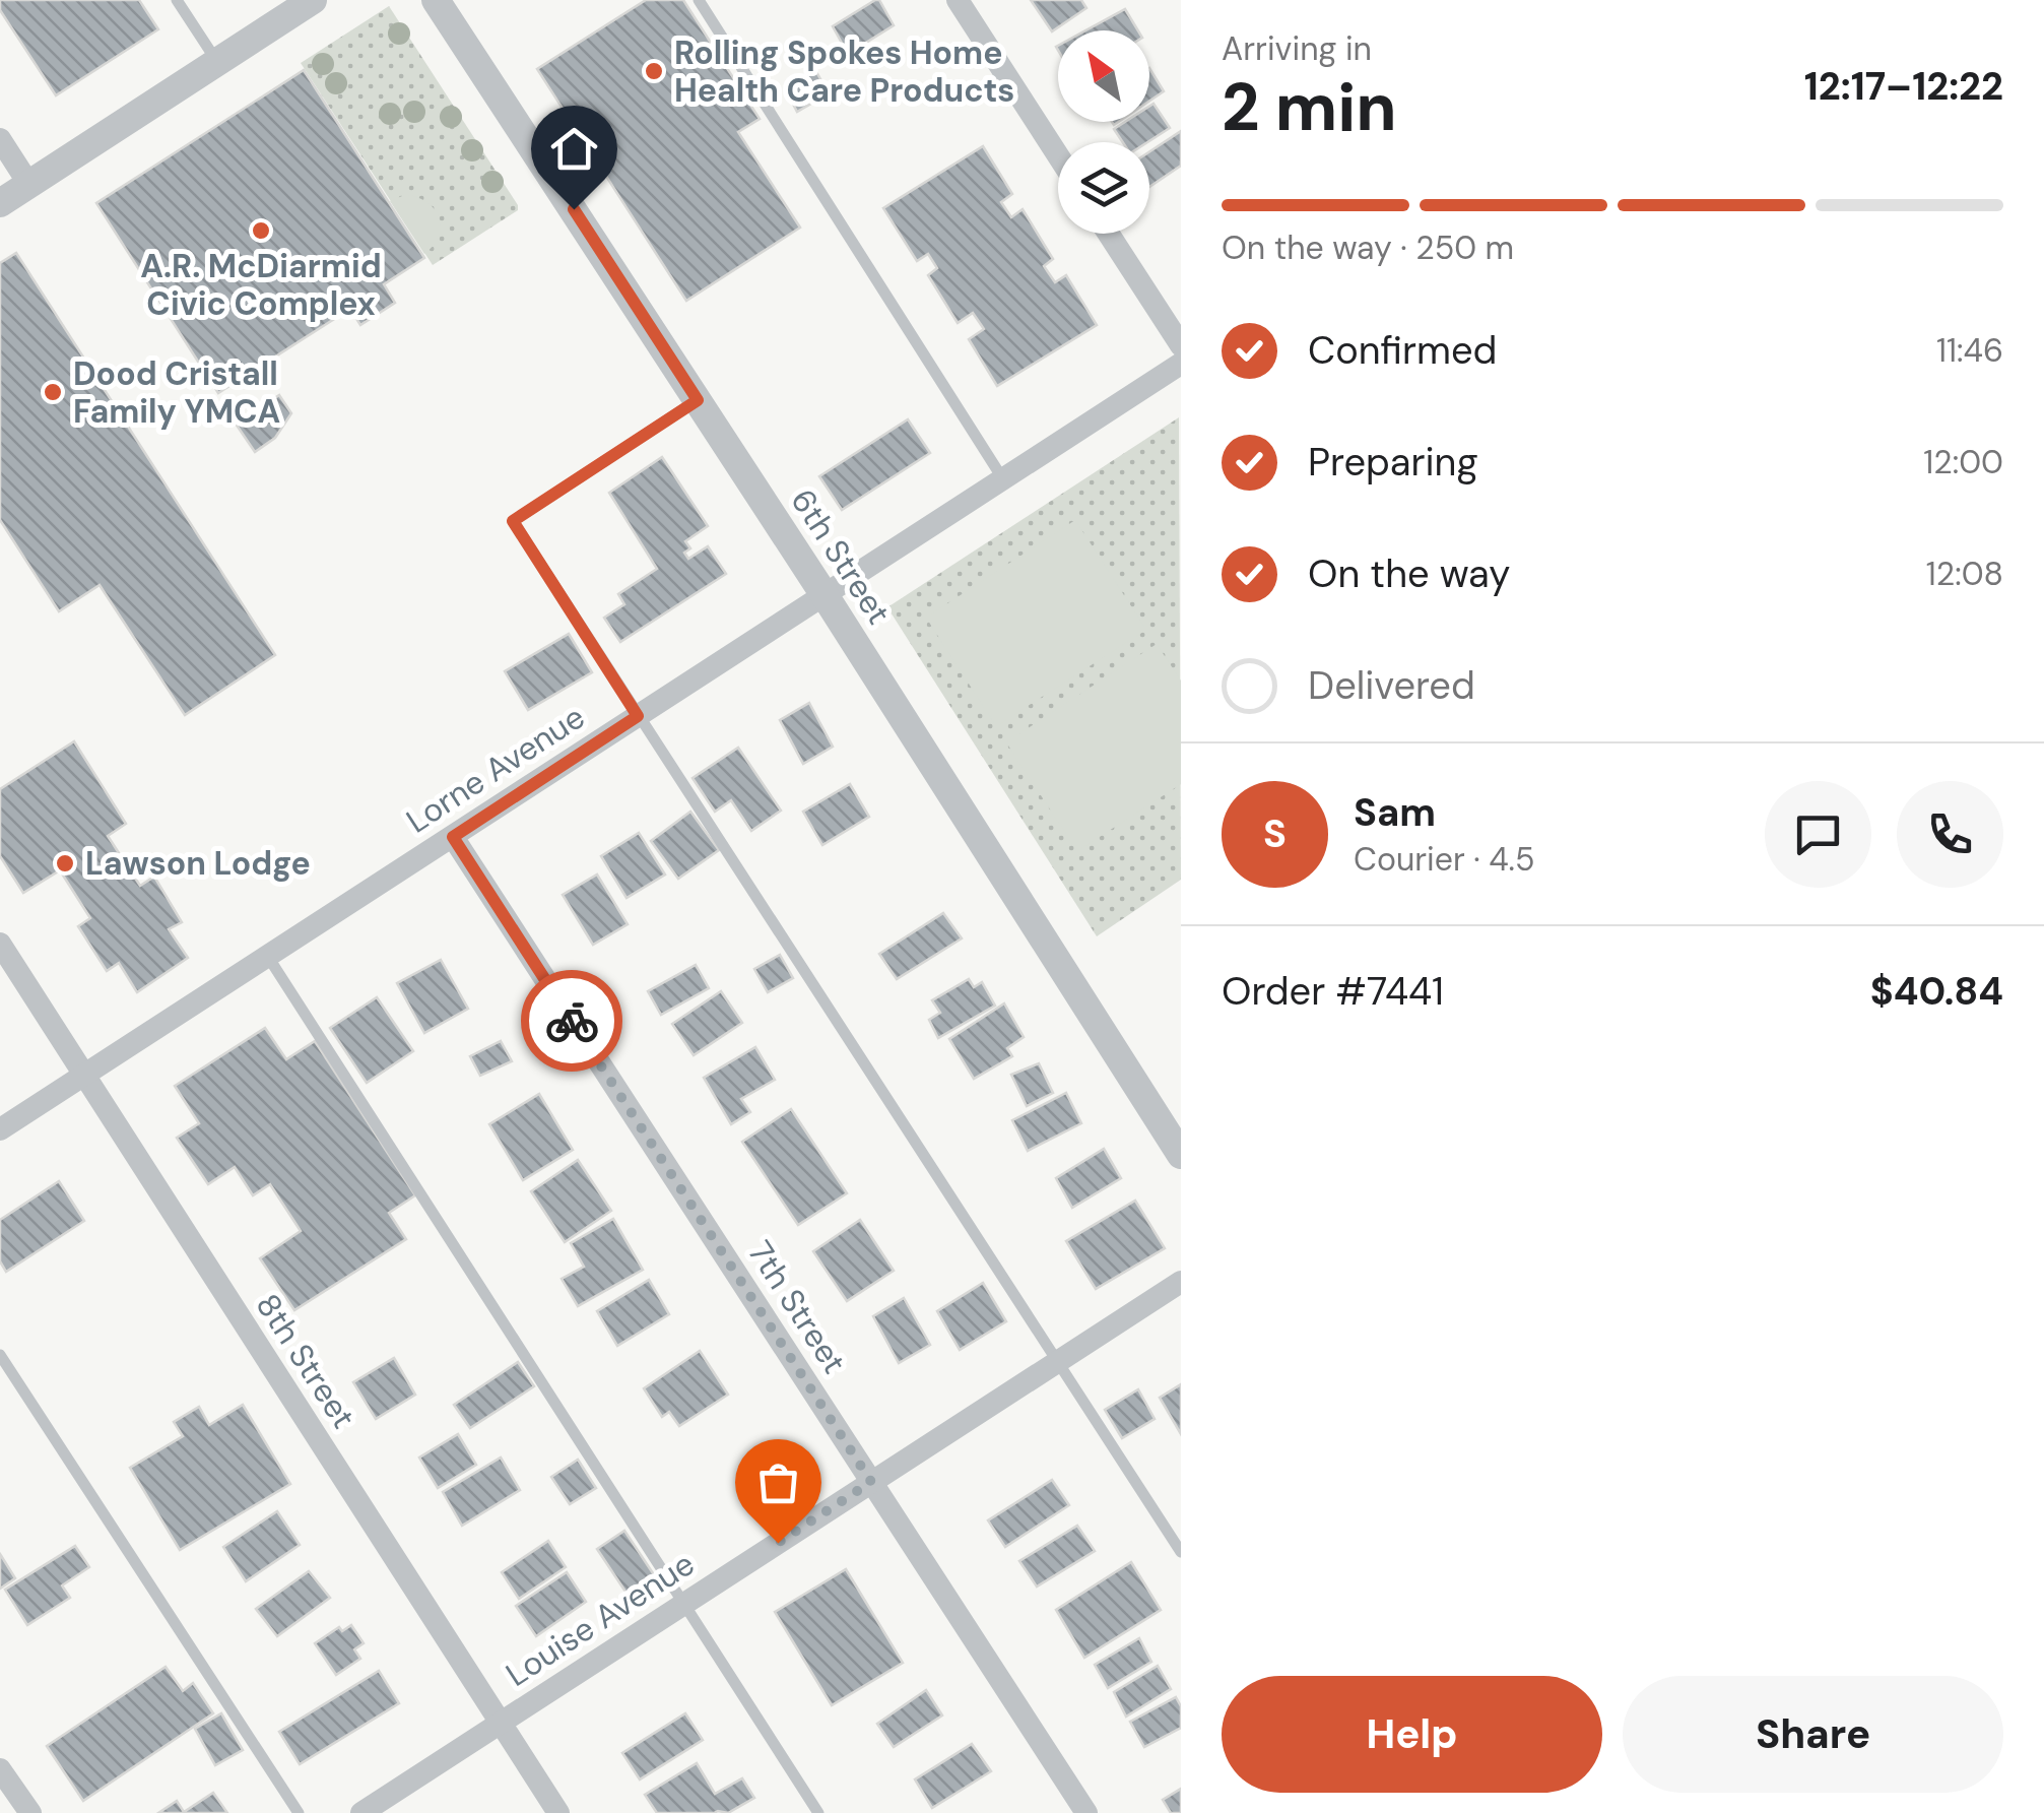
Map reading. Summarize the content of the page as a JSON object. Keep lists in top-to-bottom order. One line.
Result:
{"streets":{"street":["6th Street","Lorne Avenue","7th Street","8th Street","Louise Avenue"]},"crossings":[["6th Street","Lorne Avenue"],["Lorne Avenue","7th Street"],["Lorne Avenue","8th Street"],["7th Street","Louise Avenue"],["8th Street","Louise Avenue"]],"places":["Rolling Spokes Home Health Care Products","A.R. McDiarmid Civic Complex","Dood Cristall Family YMCA","Lawson Lodge"],"north":"top left","page":{"heading":["2 min","Arriving in","12:17–12:22"],"panel":["Sam","Courier · 4.5","Order #7441","$40.84"],"bar":"On the way · 250 m","list":[["Confirmed","11:46"],["Preparing","12:00"],["On the way","12:08"],"Delivered"],"round":"S","buttons":["Help","Share"]}}
